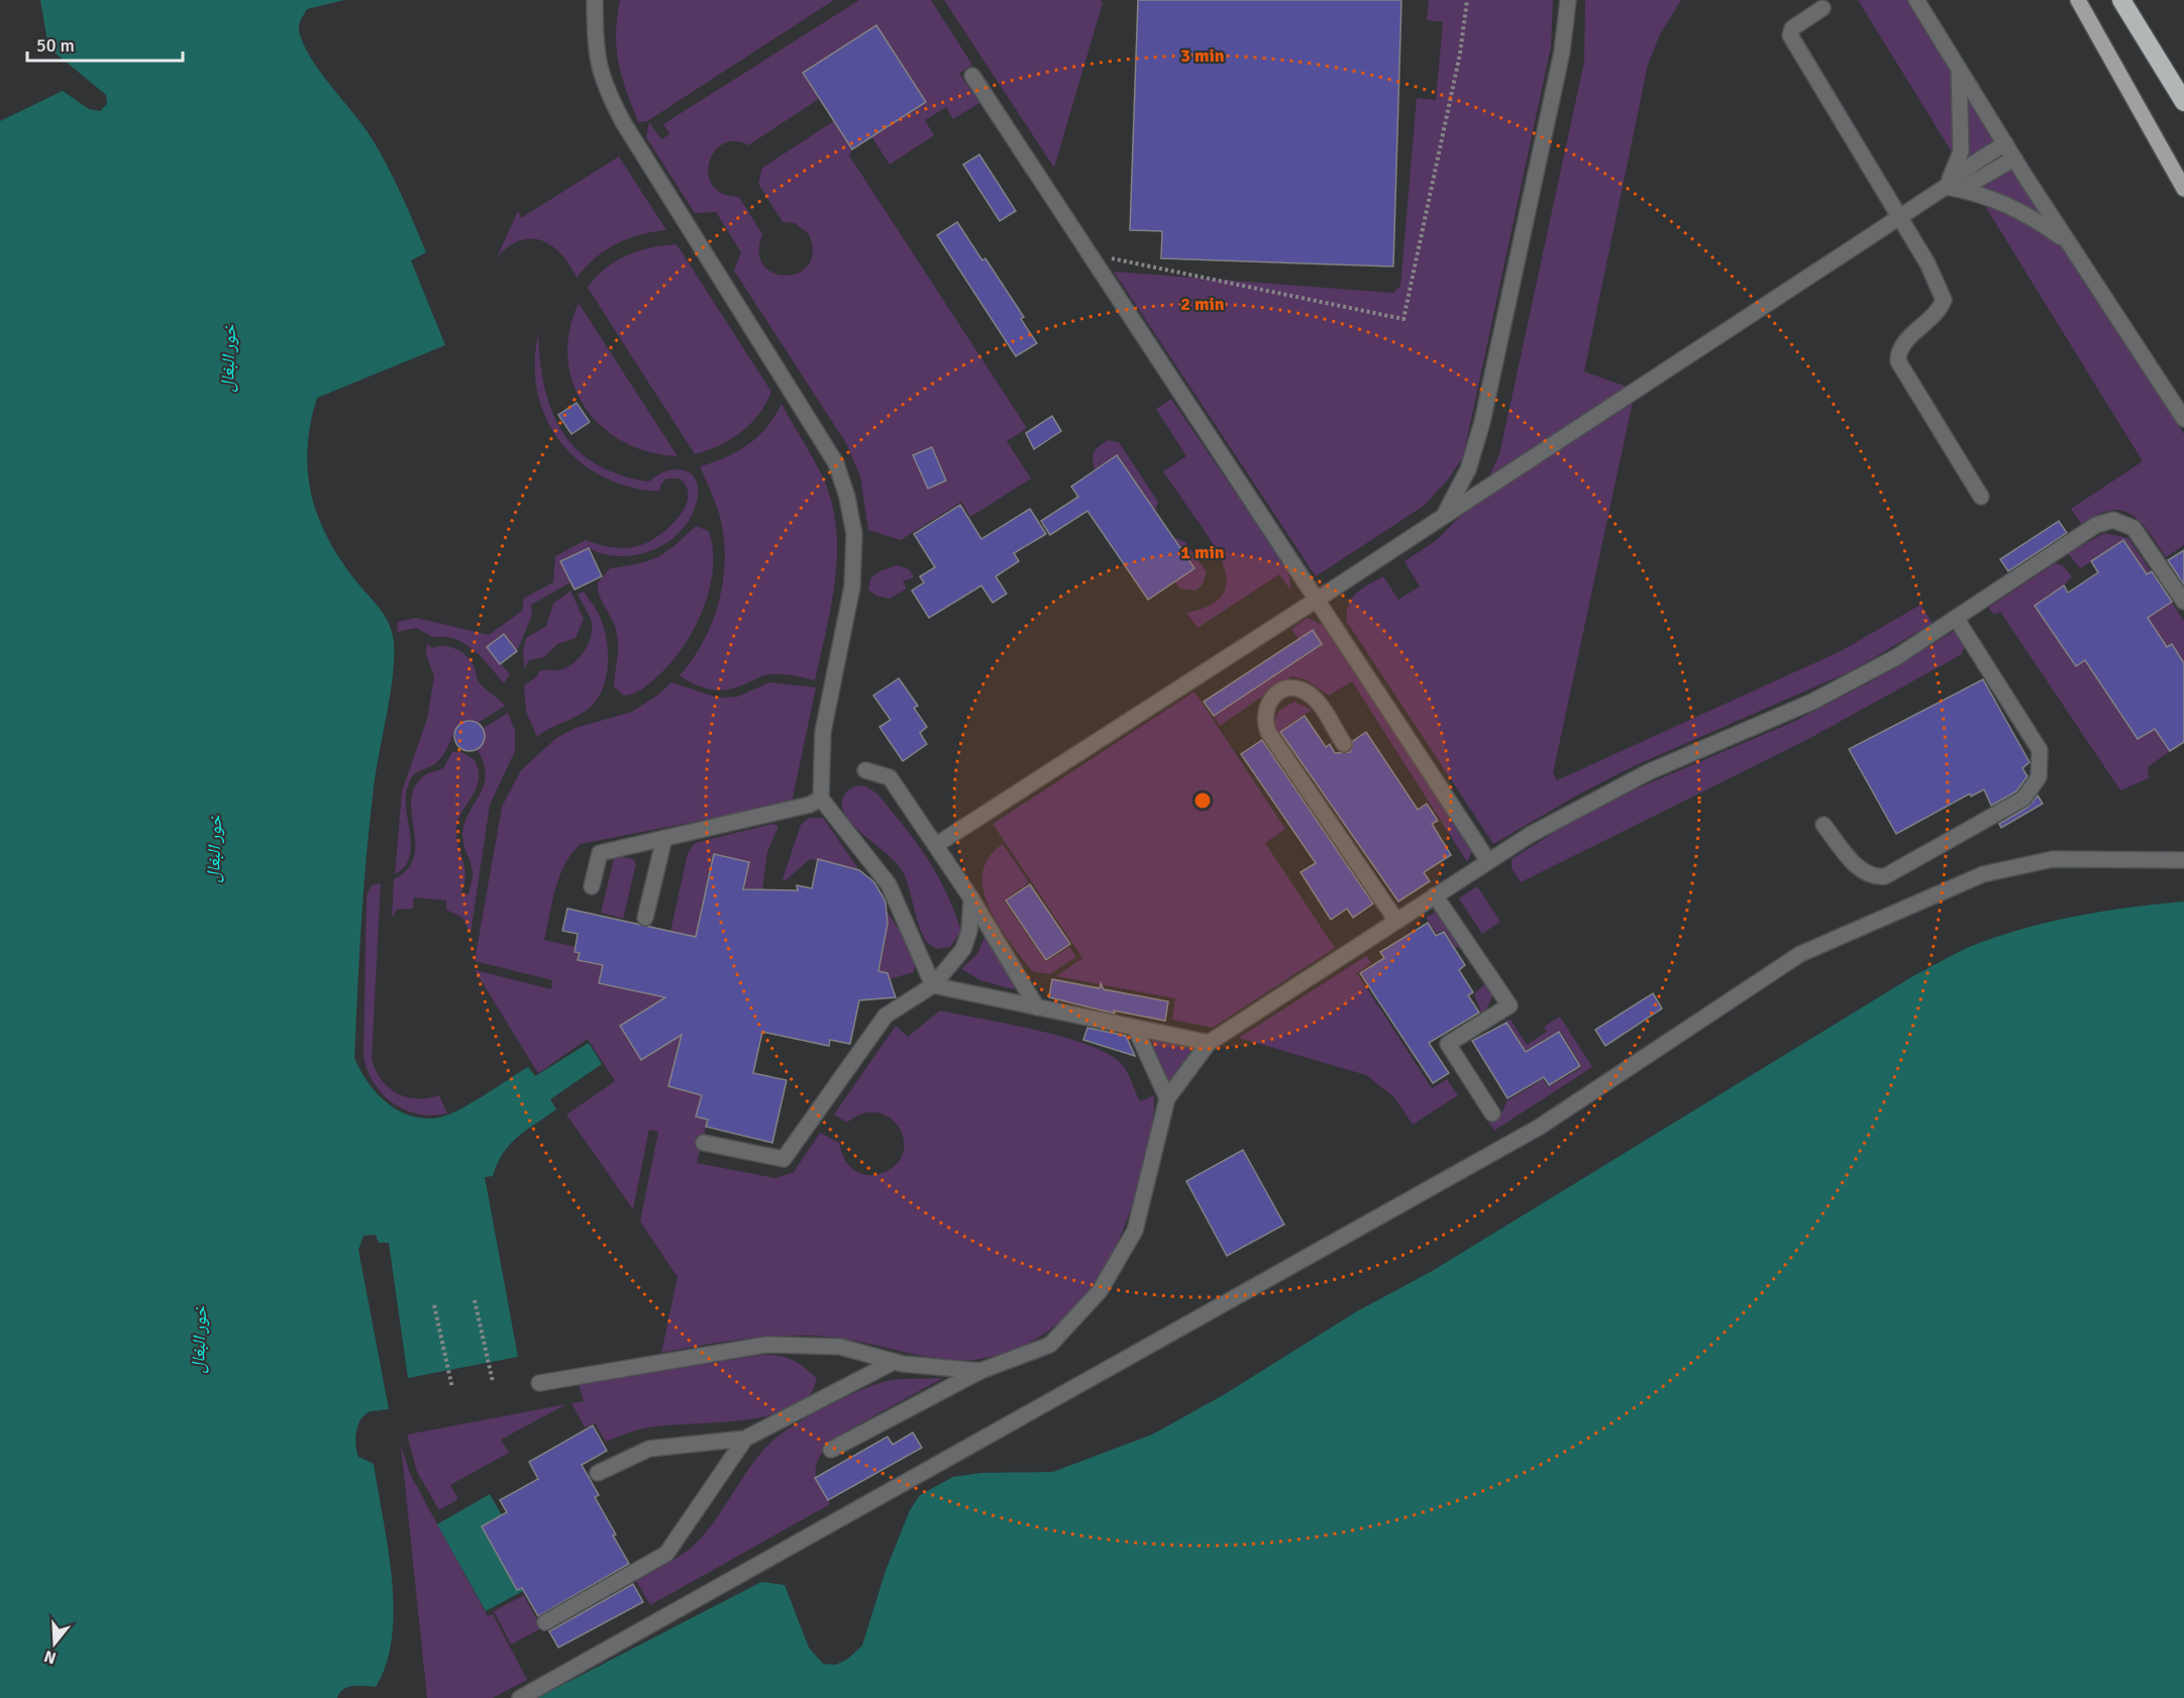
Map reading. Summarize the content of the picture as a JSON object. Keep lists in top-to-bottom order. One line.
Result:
{"water":["خور البغال"],"scale_bar":"50 m","north":"bottom","rings":["3 min","2 min","1 min"]}
